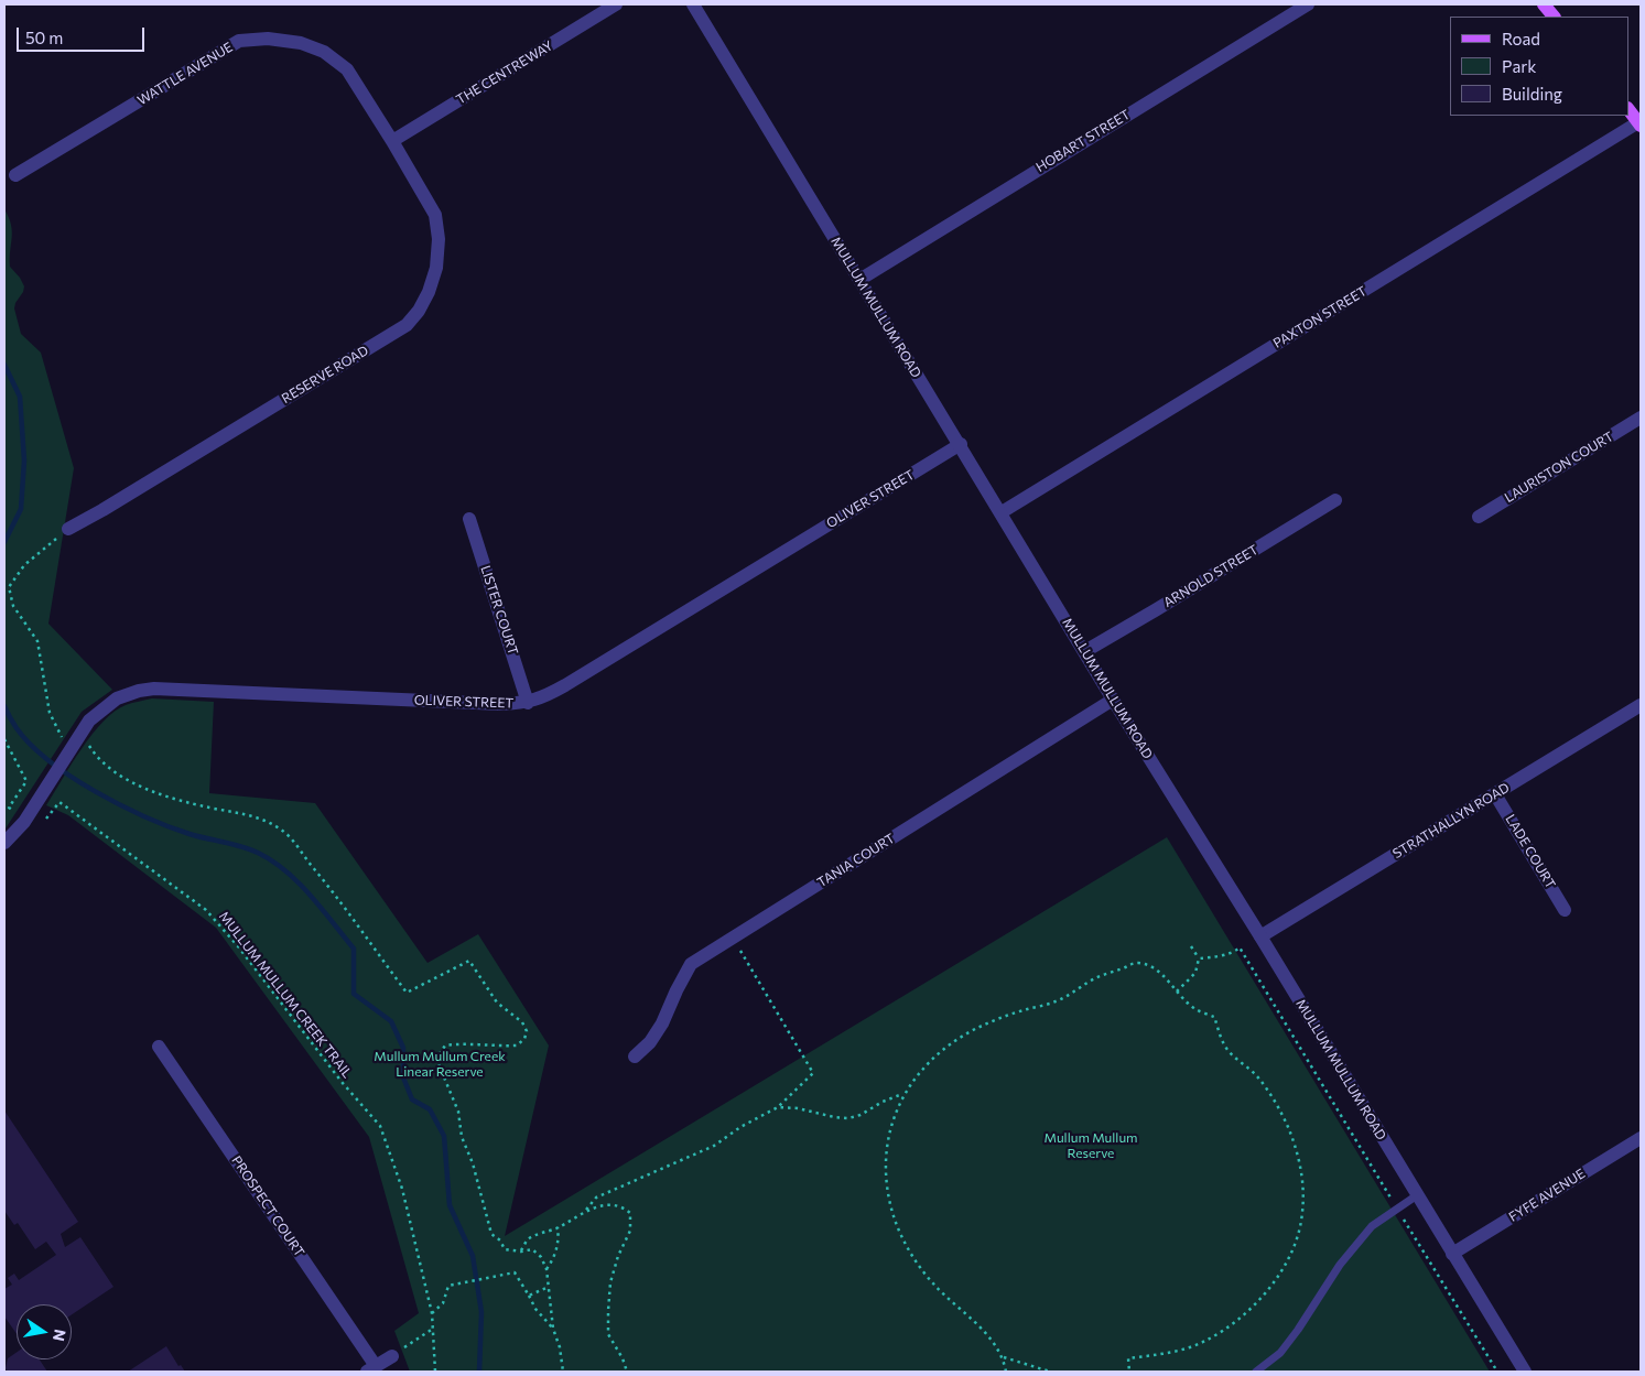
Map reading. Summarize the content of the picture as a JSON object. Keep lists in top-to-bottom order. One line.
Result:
{"streets":{"street":["THE CENTREWAY","WATTLE AVENUE","HOBART STREET","MULLUM MULLUM ROAD","PAXTON STREET","RESERVE ROAD","LAURISTON COURT","OLIVER STREET","ARNOLD STREET","LISTER COURT","STRATHALLYN ROAD","LADE COURT","TANIA COURT","FYFE AVENUE","PROSPECT COURT"],"path":["MULLUM MULLUM CREEK TRAIL"]},"crossings":[["THE CENTREWAY","WATTLE AVENUE"],["THE CENTREWAY","RESERVE ROAD"],["WATTLE AVENUE","RESERVE ROAD"],["HOBART STREET","MULLUM MULLUM ROAD"],["MULLUM MULLUM ROAD","PAXTON STREET"],["MULLUM MULLUM ROAD","OLIVER STREET"],["MULLUM MULLUM ROAD","ARNOLD STREET"],["MULLUM MULLUM ROAD","STRATHALLYN ROAD"],["MULLUM MULLUM ROAD","TANIA COURT"],["MULLUM MULLUM ROAD","FYFE AVENUE"],["OLIVER STREET","LISTER COURT"],["STRATHALLYN ROAD","LADE COURT"]],"parks":["Mullum Mullum Creek Linear Reserve","Mullum Mullum Reserve"],"legend":["Road","Park","Building"],"scale_bar":"50 m","north":"right"}
